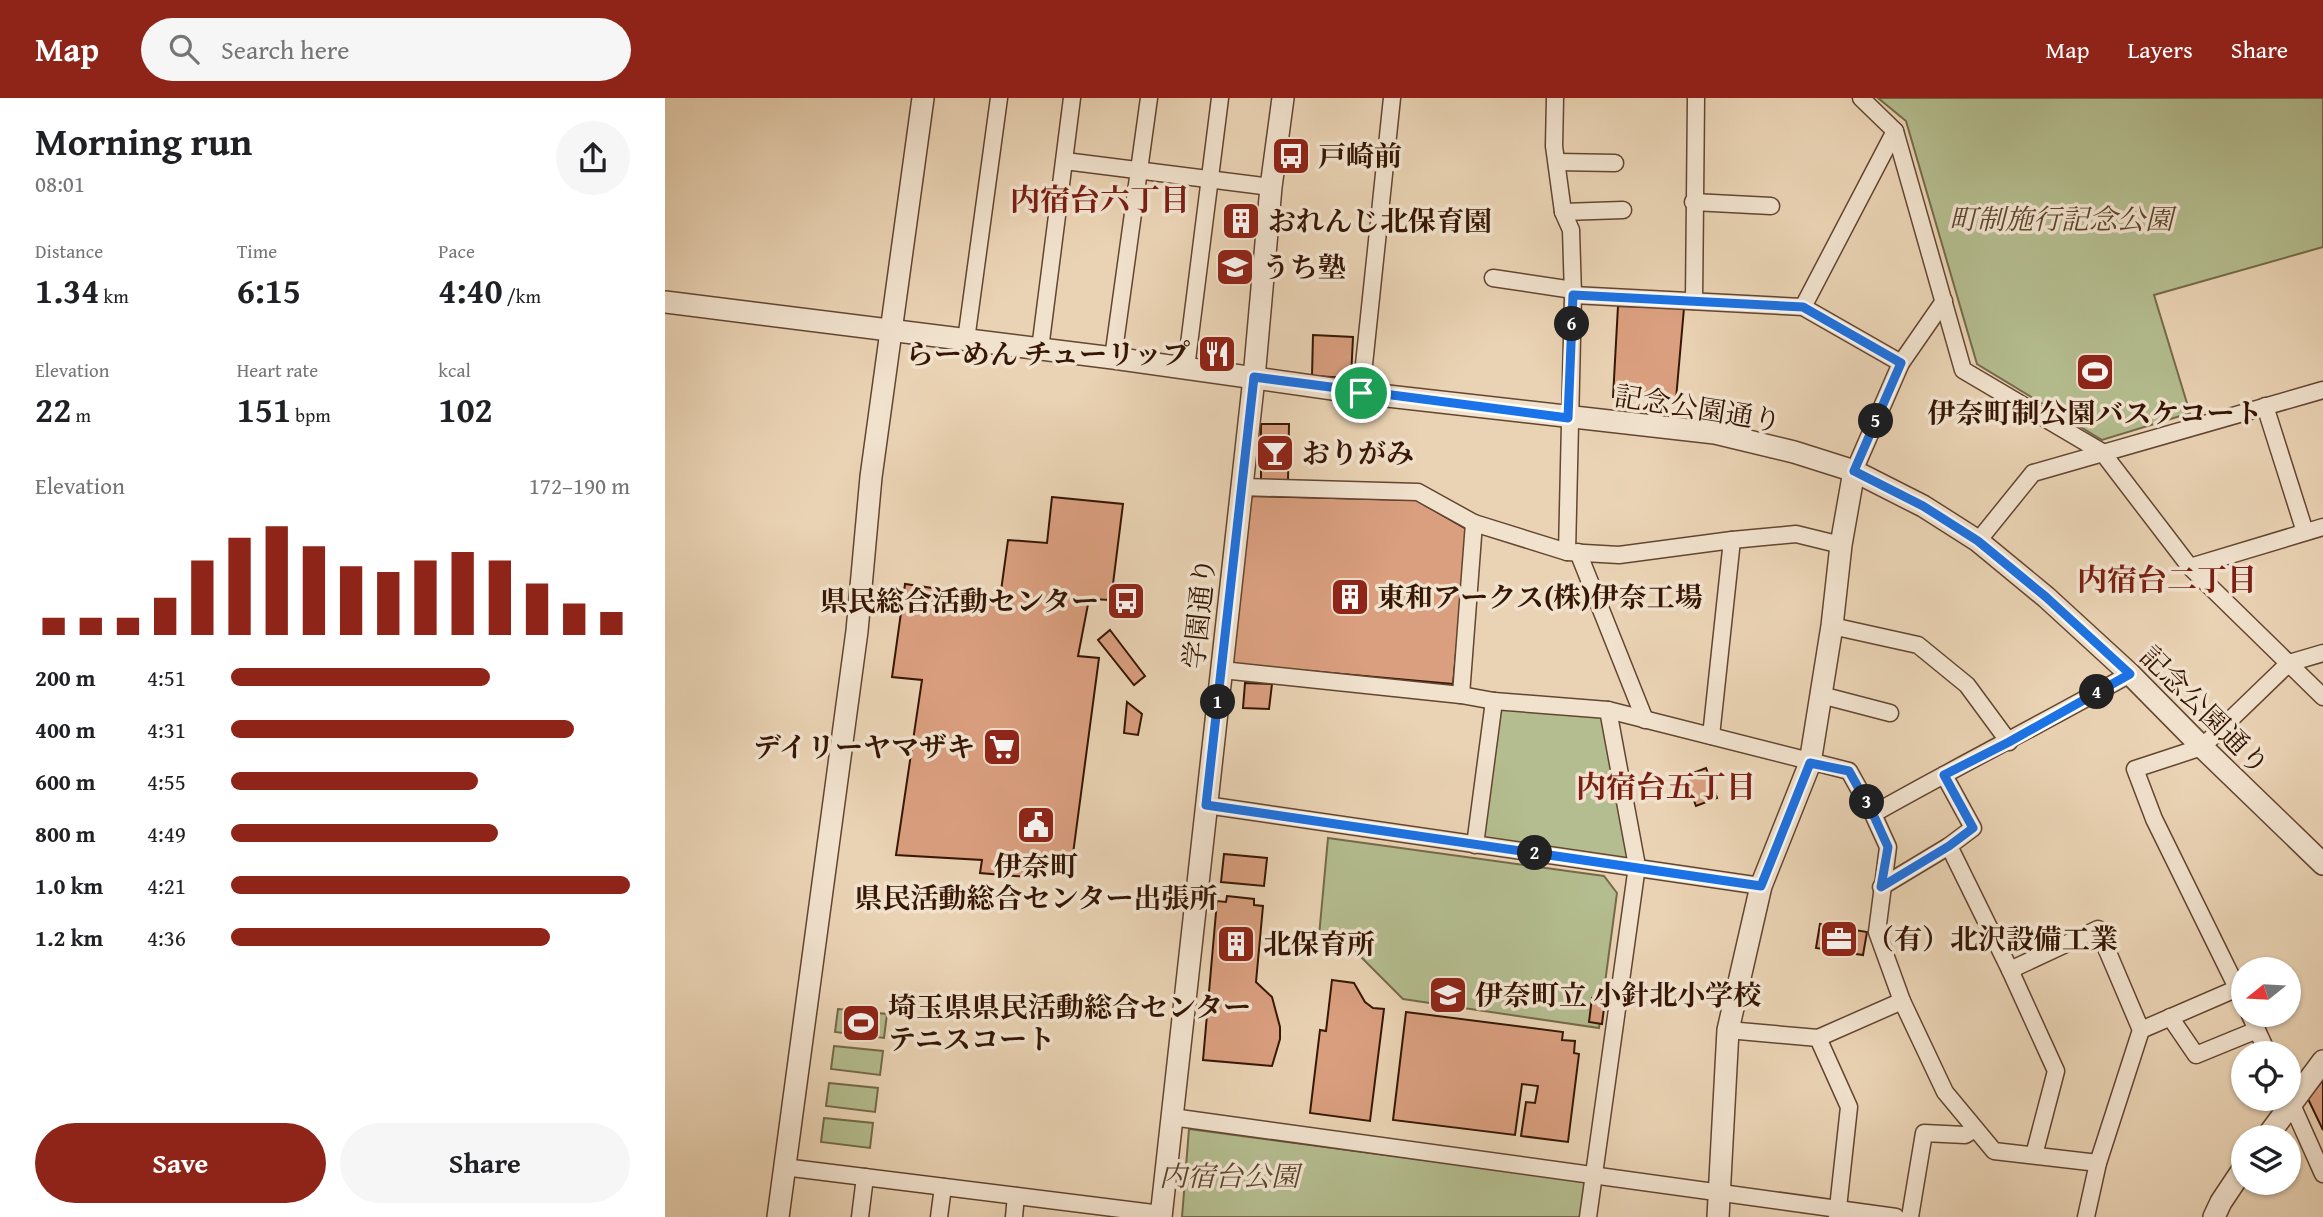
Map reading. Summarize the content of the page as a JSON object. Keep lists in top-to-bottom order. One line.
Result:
{"streets":{"street":["記念公園通り","学園通り"]},"crossings":[["記念公園通り","学園通り"]],"districts":["内宿台六丁目","内宿台二丁目","内宿台五丁目"],"parks":["町制施行記念公園","内宿台公園"],"places":{"bus stop":["戸崎前","県民総合活動センター"],"building":["おれんじ北保育園","東和アークス(株)伊奈工場","北保育所"],"school or university":["うち塾","伊奈町立 小針北小学校"],"restaurant":["らーめん チューリップ"],"sports":["伊奈町制公園バスケコート","埼玉県県民活動総合センター テニスコート"],"bar":["おりがみ"],"supermarket":["デイリーヤマザキ"],"public building":["伊奈町 県民活動総合センター出張所"],"office":["（有）北沢設備工業"]},"north":"left","page":{"header":"Map","search":"Search here","nav":["Map","Layers","Share"],"heading":["Morning run","08:01"],"stats":[["Distance","1.34 km"],["Time","6:15"],["Pace","4:40 /km"],["Elevation","22 m"],["Heart rate","151 bpm"],["kcal","102"]],"pins":["6","5","4","1","3","2"],"chart":["Elevation","172–190 m"],"list":[{"name":"200 m","note":"4:51"},{"name":"400 m","note":"4:31"},{"name":"600 m","note":"4:55"},{"name":"800 m","note":"4:49"},{"name":"1.0 km","note":"4:21"},{"name":"1.2 km","note":"4:36"}],"buttons":["Save","Share"]}}
